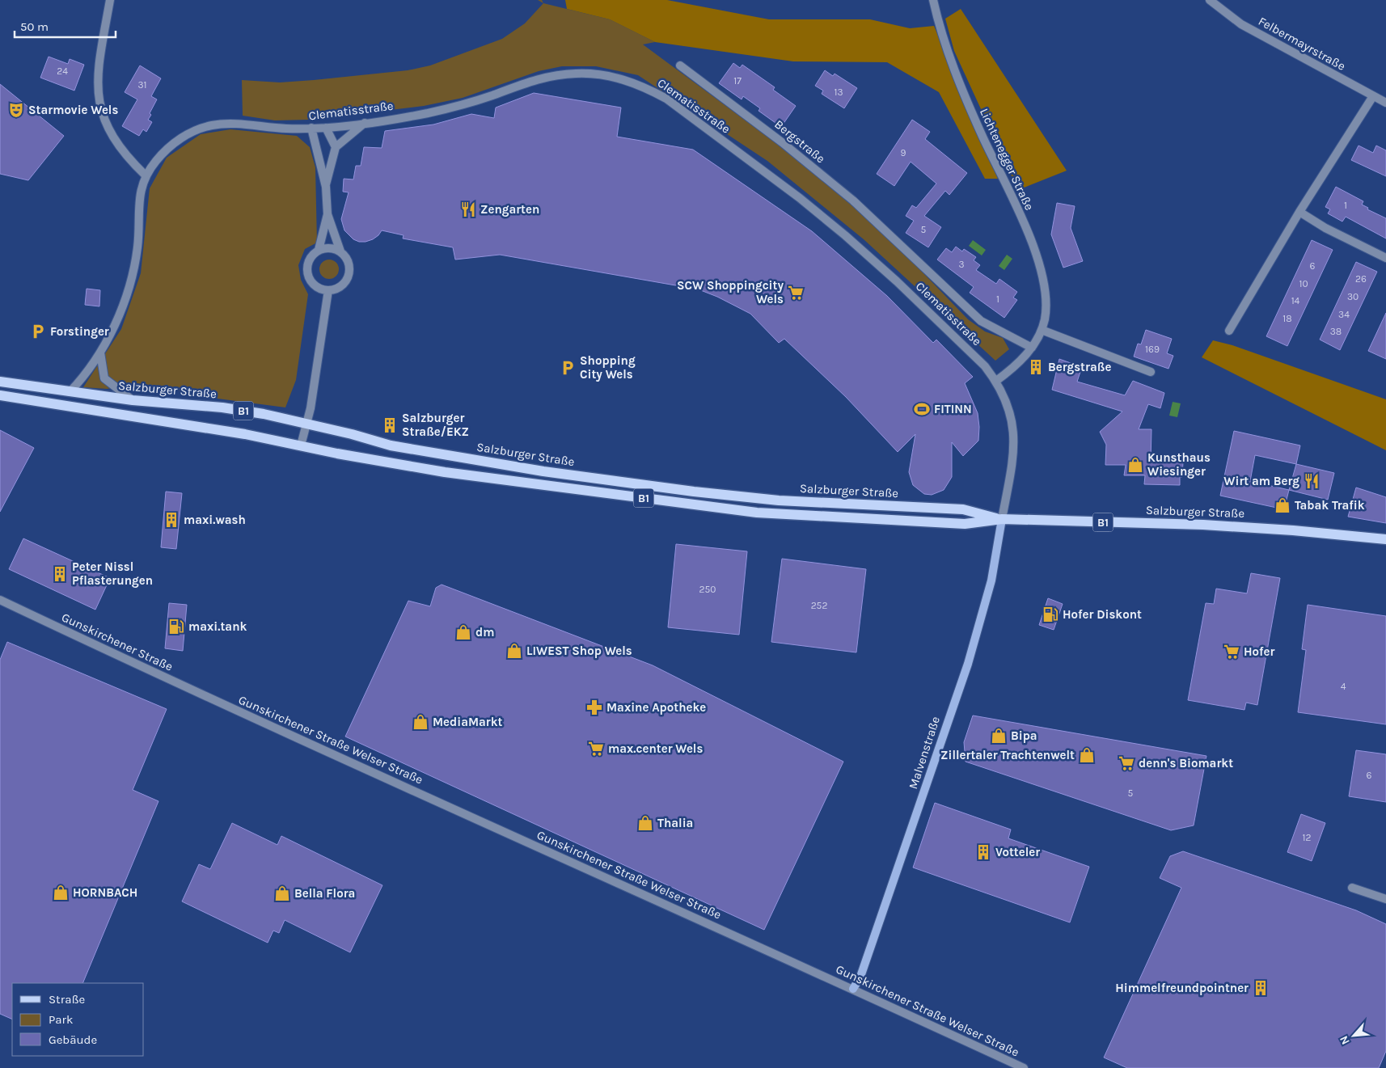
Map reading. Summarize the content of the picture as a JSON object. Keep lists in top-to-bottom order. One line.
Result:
{"streets":{"main road":["Salzburger Straße","B1"],"street":["Felbermayrstraße","Clematisstraße","Bergstraße","Lichtenegger Straße","Gunskirchener Straße","Gunskirchener Straße Welser Straße","Malvenstraße"]},"crossings":[["Clematisstraße","Lichtenegger Straße"],["Bergstraße","Lichtenegger Straße"],["Salzburger Straße","Malvenstraße"],["Gunskirchener Straße","Gunskirchener Straße Welser Straße"],["Gunskirchener Straße Welser Straße","Malvenstraße"]],"places":{"theatre":["Starmovie Wels"],"restaurant":["Zengarten","Wirt am Berg"],"supermarket":["SCW Shoppingcity Wels","Hofer","max.center Wels","denn's Biomarkt"],"parking":["Forstinger","Shopping City Wels"],"building":["Bergstraße","Salzburger Straße/EKZ","maxi.wash","Peter Nissl Pflasterungen","Votteler","Himmelfreundpointner"],"sports":["FITINN"],"shop":["Kunsthaus Wiesinger","Tabak Trafik","dm","LIWEST Shop Wels","MediaMarkt","Bipa","Zillertaler Trachtenwelt","Thalia","HORNBACH","Bella Flora"],"fuel station":["Hofer Diskont","maxi.tank"],"pharmacy":["Maxine Apotheke"]},"house_numbers":["24","17","31","13","9","1","5","3","6","26","10","30","1","14","34","18","38","169","250","252","4","6","5","12"],"legend":["Straße","Park","Gebäude"],"scale_bar":"50 m","north":"bottom left"}
